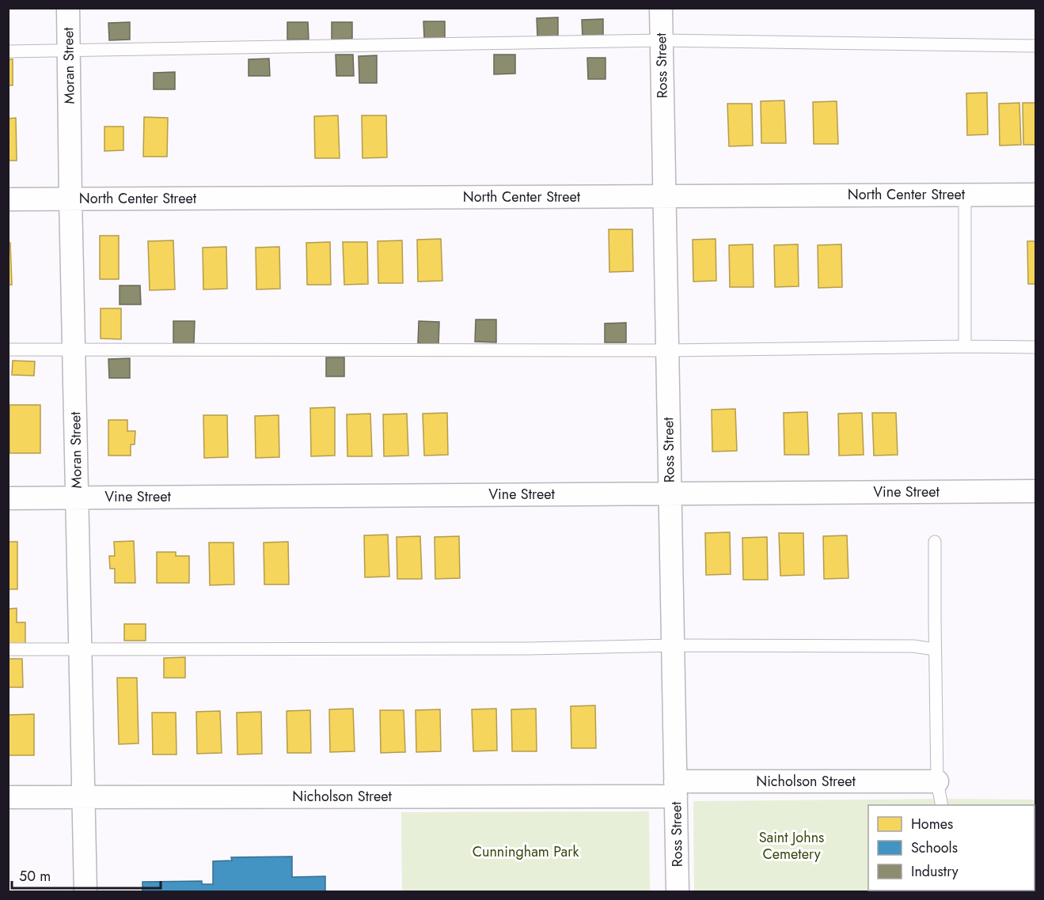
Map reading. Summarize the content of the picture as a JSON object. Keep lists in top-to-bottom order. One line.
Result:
{"streets":{"street":["Moran Street","Ross Street","North Center Street","Vine Street","Nicholson Street"]},"crossings":[["Moran Street","North Center Street"],["Moran Street","Vine Street"],["Moran Street","Nicholson Street"],["Ross Street","North Center Street"],["Ross Street","Vine Street"],["Ross Street","Nicholson Street"]],"parks":["Saint Johns Cemetery","Cunningham Park"],"legend":["Homes","Schools","Industry"],"scale_bar":"50 m"}
